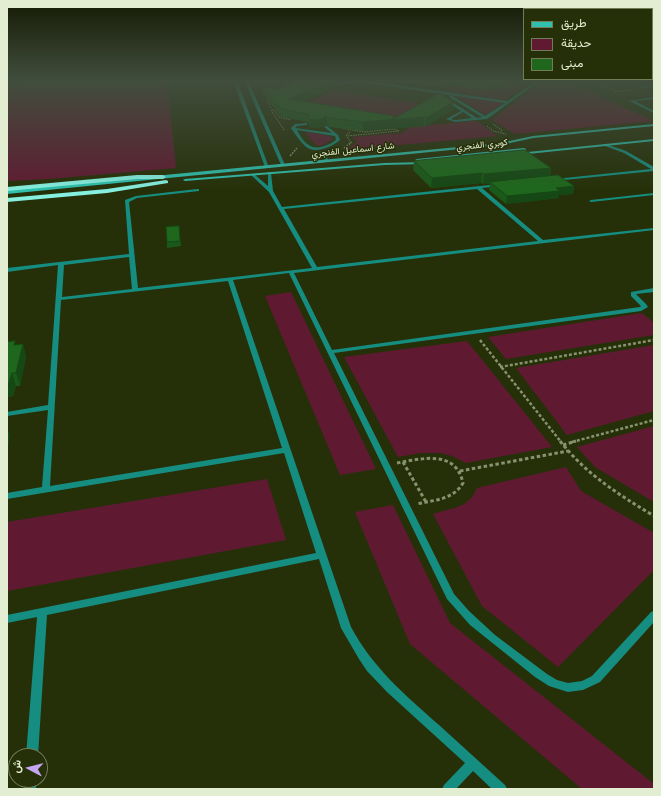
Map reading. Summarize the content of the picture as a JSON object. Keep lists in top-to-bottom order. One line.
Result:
{"streets":{"main road":["كوبري الفنجري","شارع اسماعيل الفنجري"]},"crossings":[["كوبري الفنجري","شارع اسماعيل الفنجري"]],"legend":["طريق","حديقة","مبنى"],"north":"left"}
